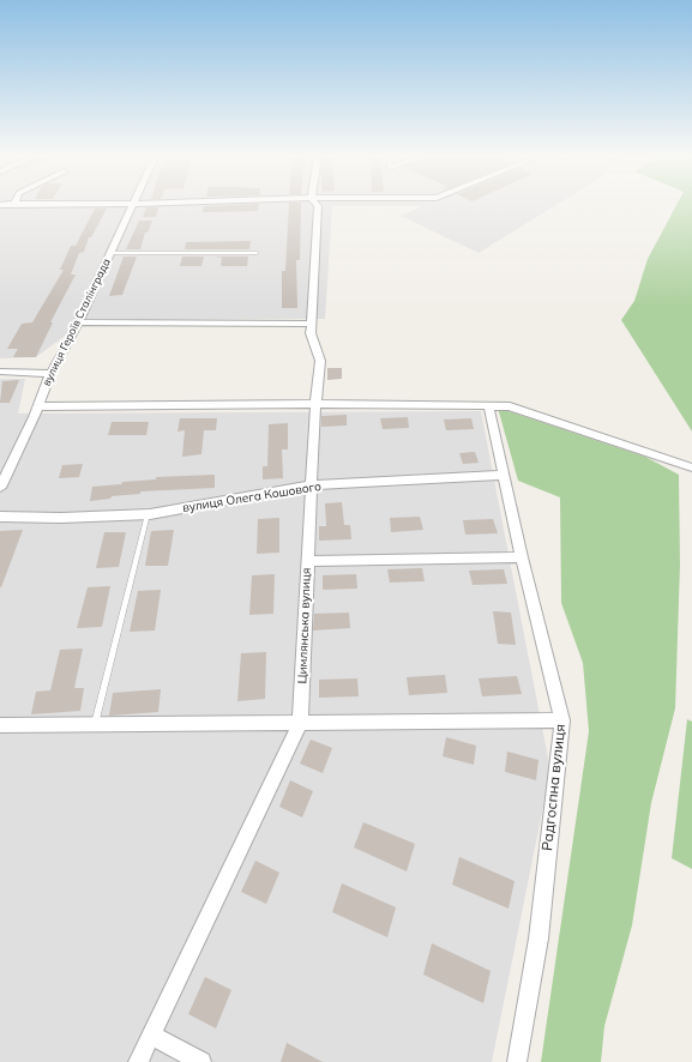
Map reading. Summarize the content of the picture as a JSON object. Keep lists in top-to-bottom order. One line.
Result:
{"streets":{"street":["вулиця Героїв Сталінграда","вулиця Олега Кошового","Цимлянська вулиця","Радгоспна вулиця"]},"crossings":[["вулиця Олега Кошового","Цимлянська вулиця"],["вулиця Олега Кошового","Радгоспна вулиця"]]}
